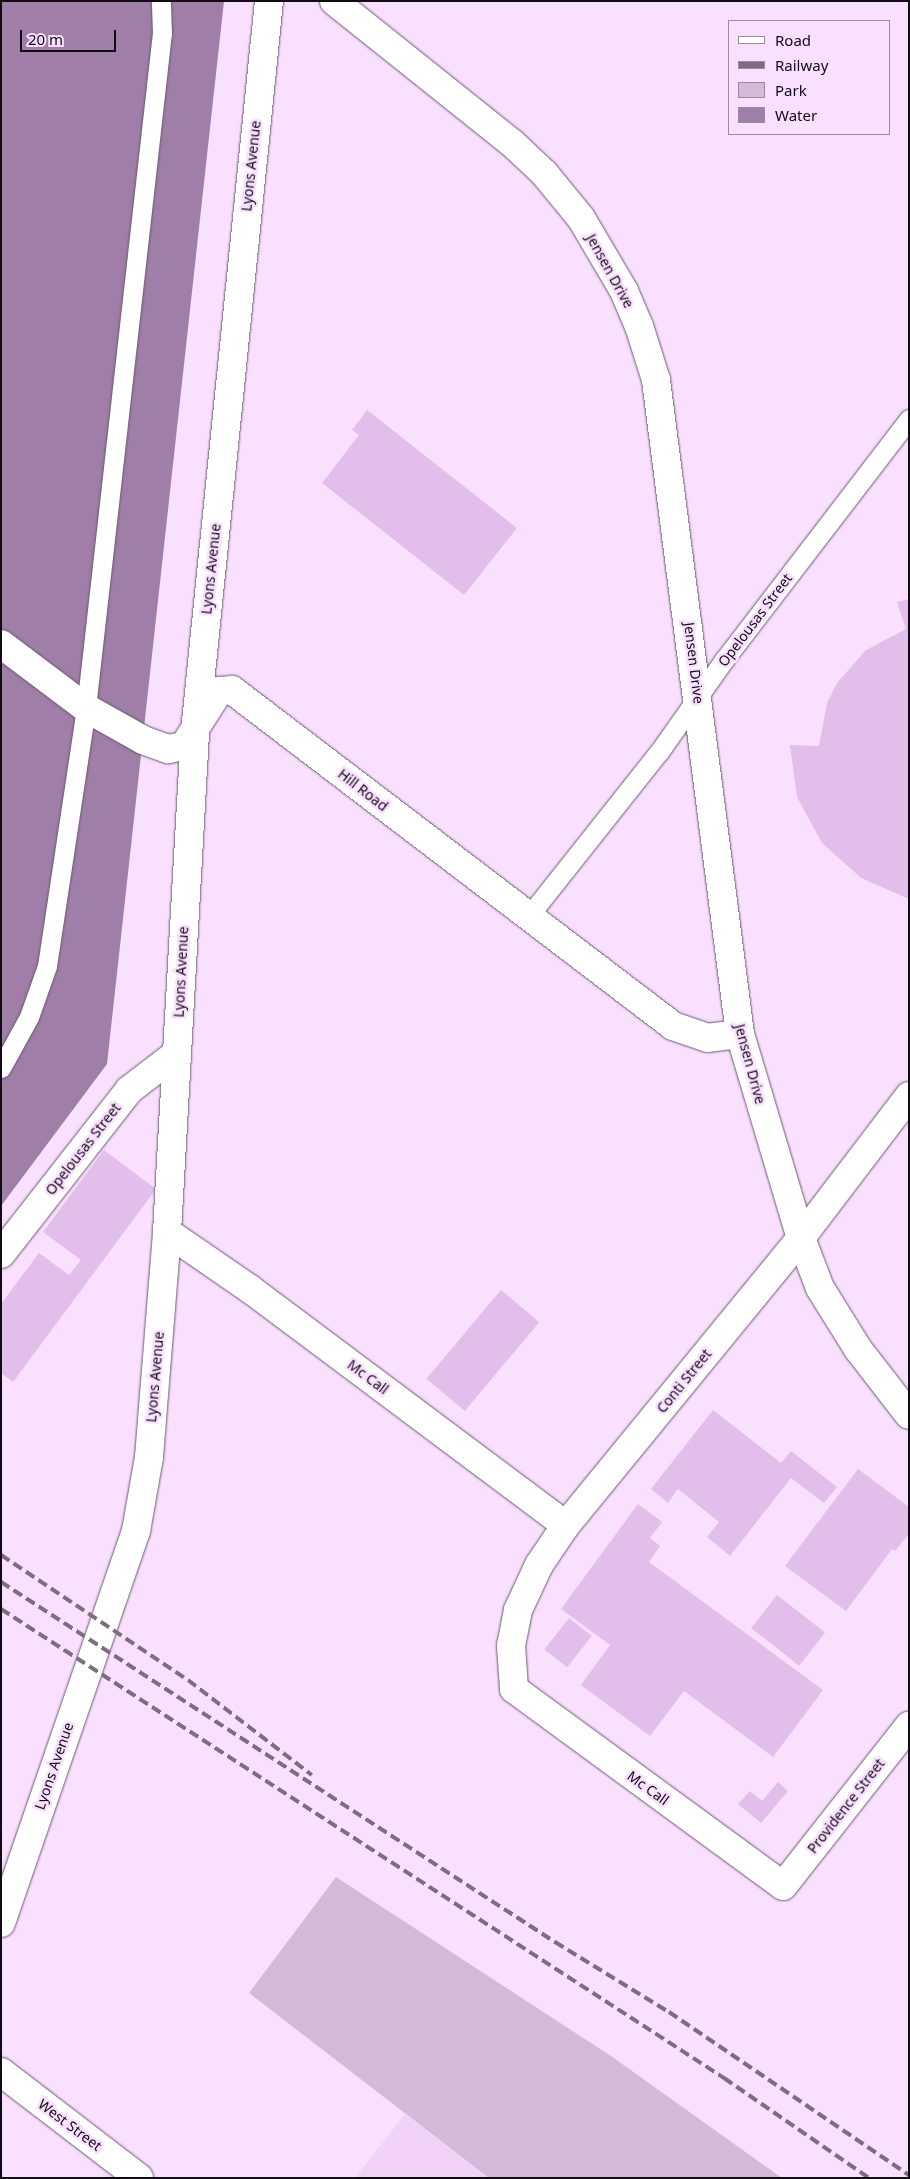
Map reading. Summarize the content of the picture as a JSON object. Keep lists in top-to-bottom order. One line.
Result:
{"streets":{"street":["Lyons Avenue","Jensen Drive","Opelousas Street","Hill Road","Mc Call","Conti Street","Providence Street","West Street"]},"crossings":[["Lyons Avenue","Opelousas Street"],["Lyons Avenue","Hill Road"],["Lyons Avenue","Mc Call"],["Jensen Drive","Opelousas Street"],["Jensen Drive","Hill Road"],["Jensen Drive","Conti Street"],["Opelousas Street","Hill Road"],["Mc Call","Conti Street"],["Mc Call","Providence Street"]],"legend":["Road","Railway","Park","Water"],"scale_bar":"20 m"}
